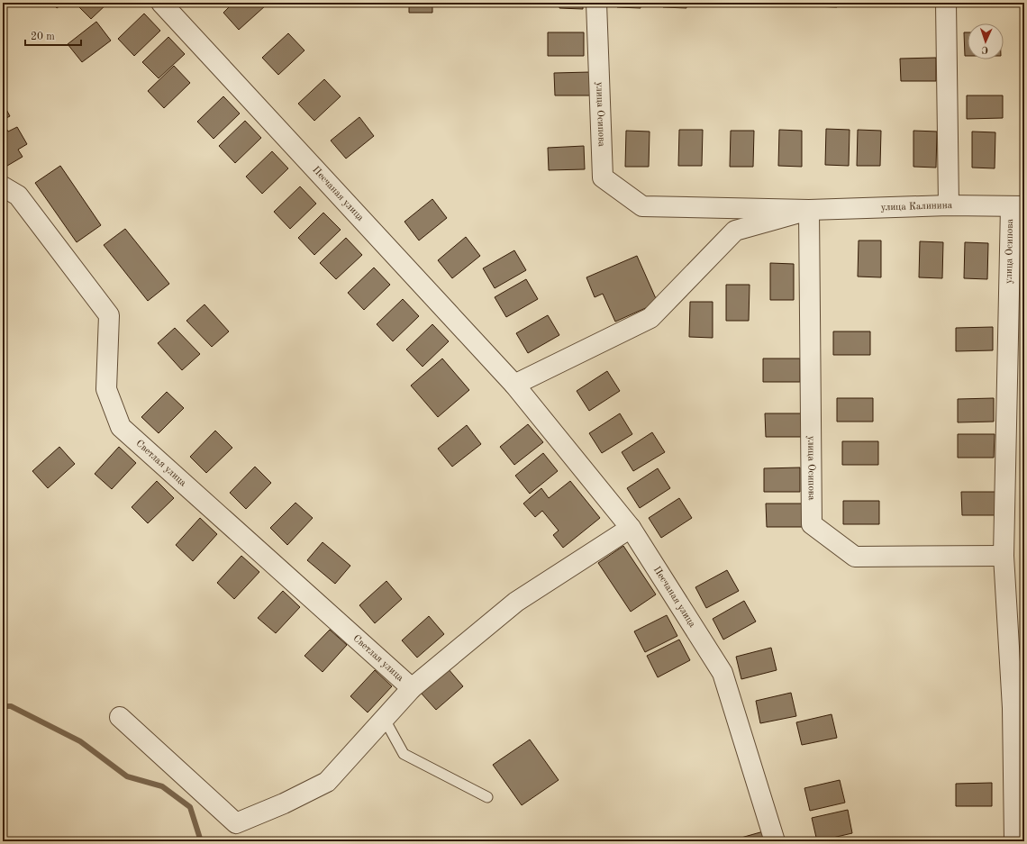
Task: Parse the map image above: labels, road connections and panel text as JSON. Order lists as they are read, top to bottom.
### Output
{
  "streets": {
    "street": [
      "улица Осипова",
      "Песчаная улица",
      "улица Калинина",
      "Светлая улица"
    ]
  },
  "crossings": [
    ["улица Осипова", "улица Калинина"],
    ["Песчаная улица", "улица Калинина"],
    ["Песчаная улица", "Светлая улица"]
  ],
  "scale_bar": "20 m",
  "north": "bottom"
}
